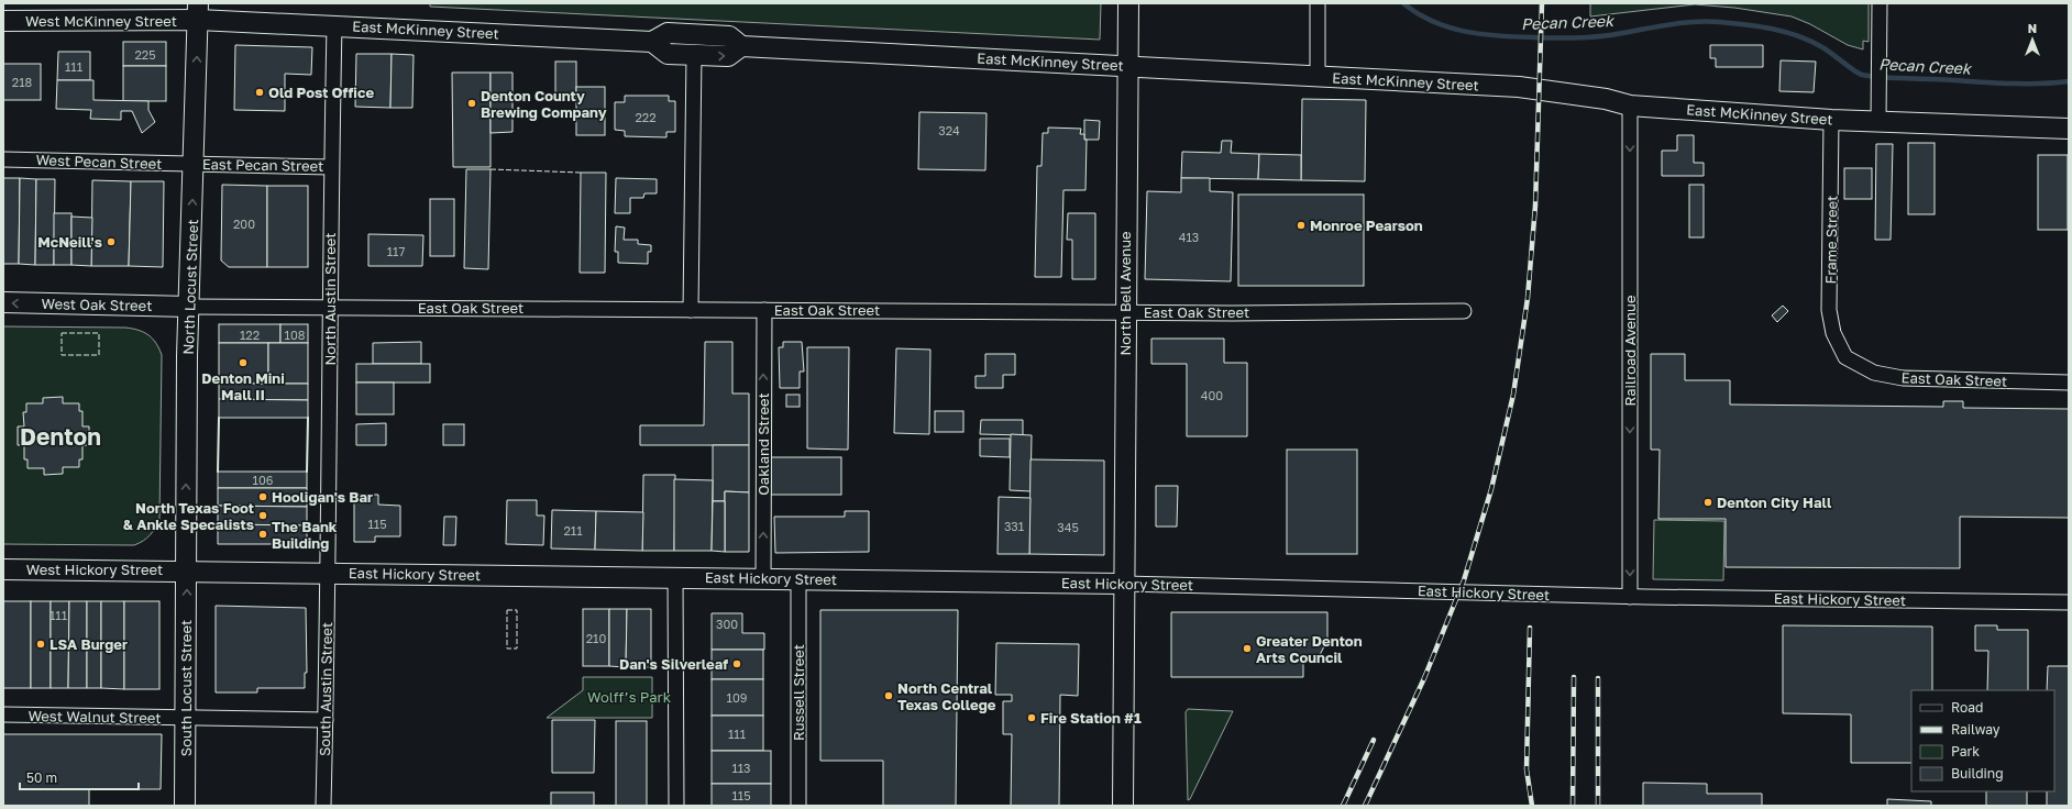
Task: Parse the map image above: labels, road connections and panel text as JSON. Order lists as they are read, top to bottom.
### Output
{
  "streets": {
    "main road": [
      "West McKinney Street",
      "East McKinney Street",
      "North Locust Street",
      "North Bell Avenue",
      "West Oak Street",
      "West Hickory Street",
      "East Hickory Street",
      "South Locust Street"
    ],
    "street": [
      "West Pecan Street",
      "East Pecan Street",
      "Frame Street",
      "North Austin Street",
      "East Oak Street",
      "Railroad Avenue",
      "Oakland Street",
      "South Austin Street",
      "Russell Street",
      "West Walnut Street"
    ]
  },
  "crossings": [
    ["West McKinney Street", "East McKinney Street"],
    ["West McKinney Street", "North Locust Street"],
    ["East McKinney Street", "Frame Street"],
    ["East McKinney Street", "North Locust Street"],
    ["East McKinney Street", "North Bell Avenue"],
    ["East McKinney Street", "North Austin Street"],
    ["East McKinney Street", "Railroad Avenue"],
    ["West Pecan Street", "East Pecan Street"],
    ["West Pecan Street", "North Locust Street"],
    ["East Pecan Street", "North Locust Street"],
    ["East Pecan Street", "North Austin Street"],
    ["Frame Street", "East Oak Street"],
    ["North Locust Street", "West Oak Street"],
    ["North Locust Street", "East Oak Street"],
    ["North Locust Street", "West Hickory Street"],
    ["North Locust Street", "East Hickory Street"],
    ["North Locust Street", "South Locust Street"],
    ["North Bell Avenue", "East Oak Street"],
    ["North Bell Avenue", "East Hickory Street"],
    ["North Austin Street", "East Oak Street"],
    ["North Austin Street", "East Hickory Street"],
    ["North Austin Street", "South Austin Street"],
    ["West Oak Street", "East Oak Street"],
    ["East Oak Street", "Oakland Street"],
    ["Railroad Avenue", "East Hickory Street"],
    ["Oakland Street", "East Hickory Street"],
    ["West Hickory Street", "East Hickory Street"],
    ["West Hickory Street", "South Locust Street"],
    ["East Hickory Street", "South Locust Street"],
    ["East Hickory Street", "South Austin Street"],
    ["East Hickory Street", "Russell Street"],
    ["South Locust Street", "West Walnut Street"],
    ["South Austin Street", "West Walnut Street"]
  ],
  "one_way": [
    "North Locust Street",
    "West Oak Street",
    "Railroad Avenue",
    "Oakland Street",
    "South Locust Street"
  ],
  "districts": ["Denton"],
  "water": ["Pecan Creek"],
  "parks": ["Wolff’s Park"],
  "places": [
    "Old Post Office",
    "Denton County Brewing Company",
    "Monroe Pearson",
    "McNeill's",
    "Denton Mini Mall II",
    "Hooligan's Bar",
    "Denton City Hall",
    "North Texas Foot & Ankle Specalists",
    "The Bank Building",
    "LSA Burger",
    "Greater Denton Arts Council",
    "Dan's Silverleaf",
    "North Central Texas College",
    "Fire Station #1"
  ],
  "house_numbers": [
    "225",
    "111",
    "218",
    "222",
    "324",
    "200",
    "413",
    "117",
    "122",
    "108",
    "400",
    "106",
    "115",
    "331",
    "345",
    "211",
    "111",
    "300",
    "210",
    "109",
    "111",
    "113",
    "115"
  ],
  "legend": [
    "Road",
    "Railway",
    "Park",
    "Building"
  ],
  "scale_bar": "50 m",
  "north": "top"
}
